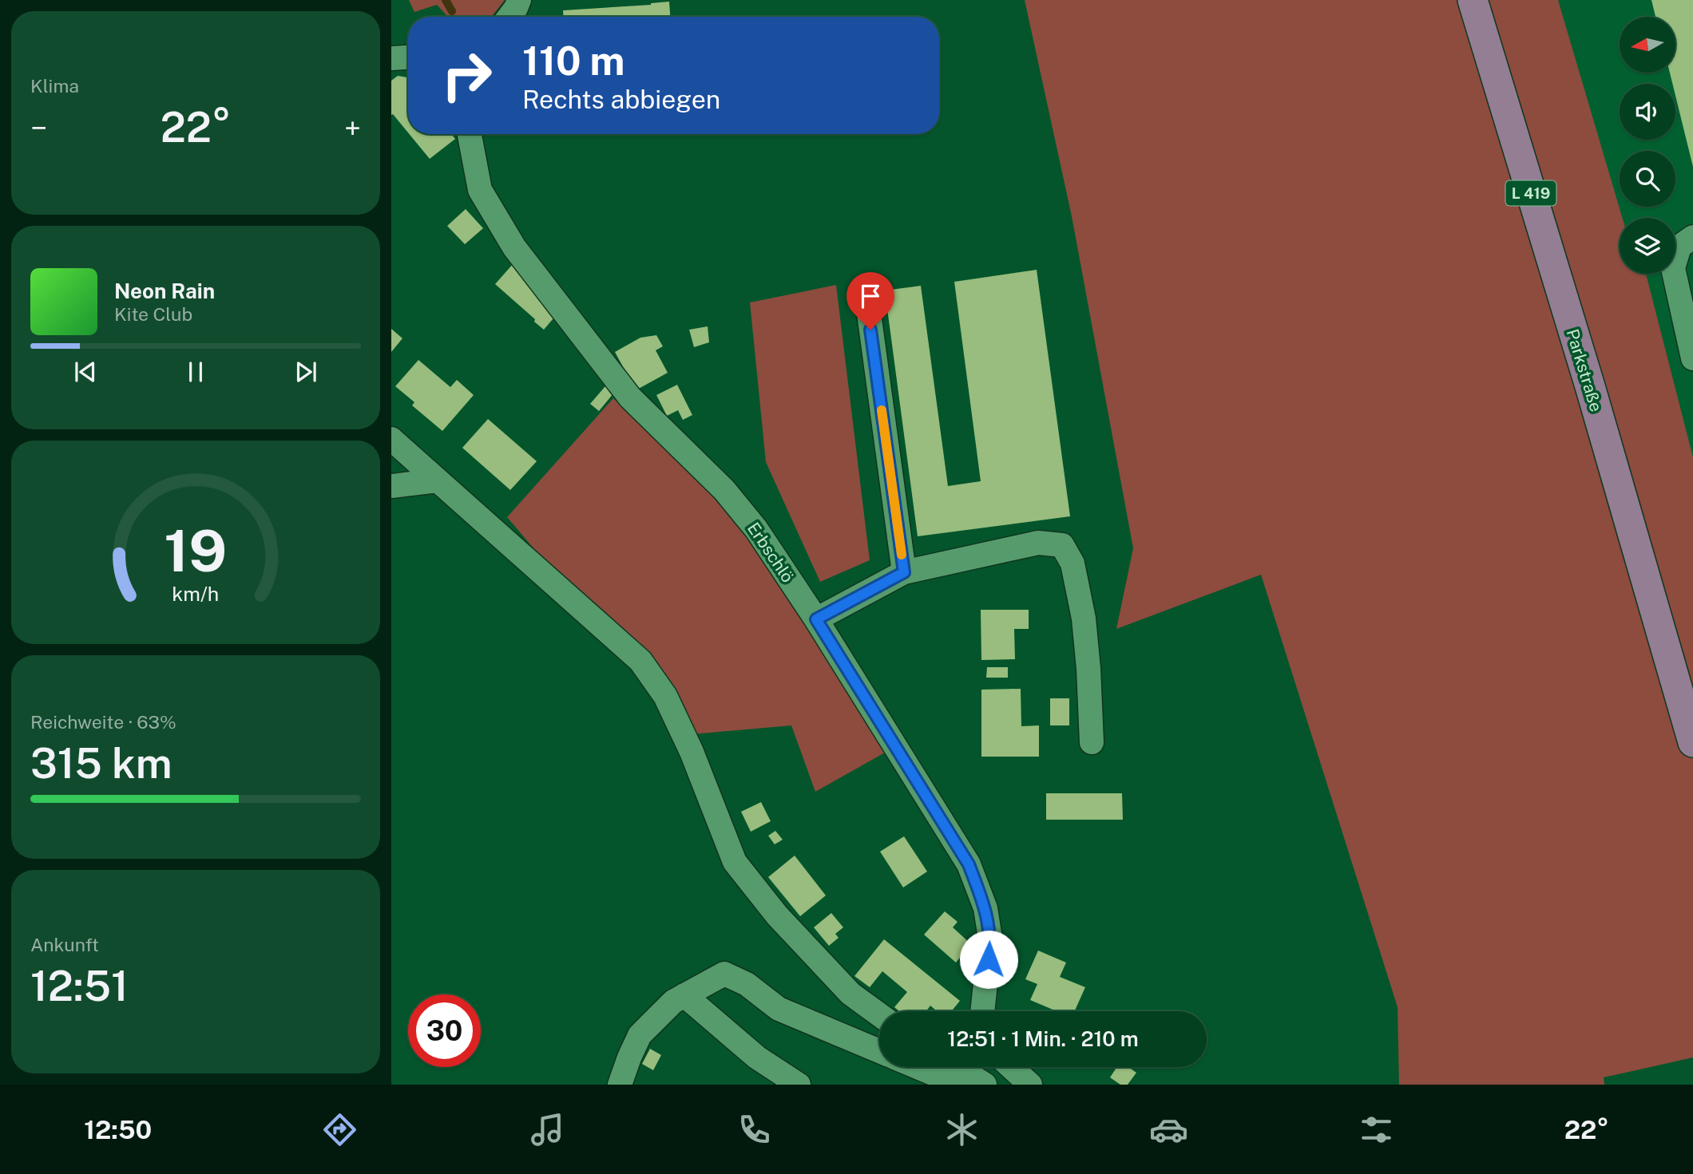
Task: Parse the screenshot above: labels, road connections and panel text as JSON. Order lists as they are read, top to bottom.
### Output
{
  "streets": {
    "main road": ["L 419", "Parkstraße"],
    "street": ["Erbschlö"]
  },
  "north": "left",
  "page": {
    "tile": [
      "Klima",
      ["Reichweite · 63%", "315 km"],
      ["Ankunft", "12:51"]
    ],
    "turn": ["110 m", "Rechts abbiegen"],
    "heat": ["−", "22°", "+"],
    "song": ["Neon Rain", "Kite Club"],
    "limit": "30",
    "trip": "12:51 · 1 Min. · 210 m",
    "tabs": ["12:50", "22°"],
    "gauge": ["19", "km/h"]
  }
}
